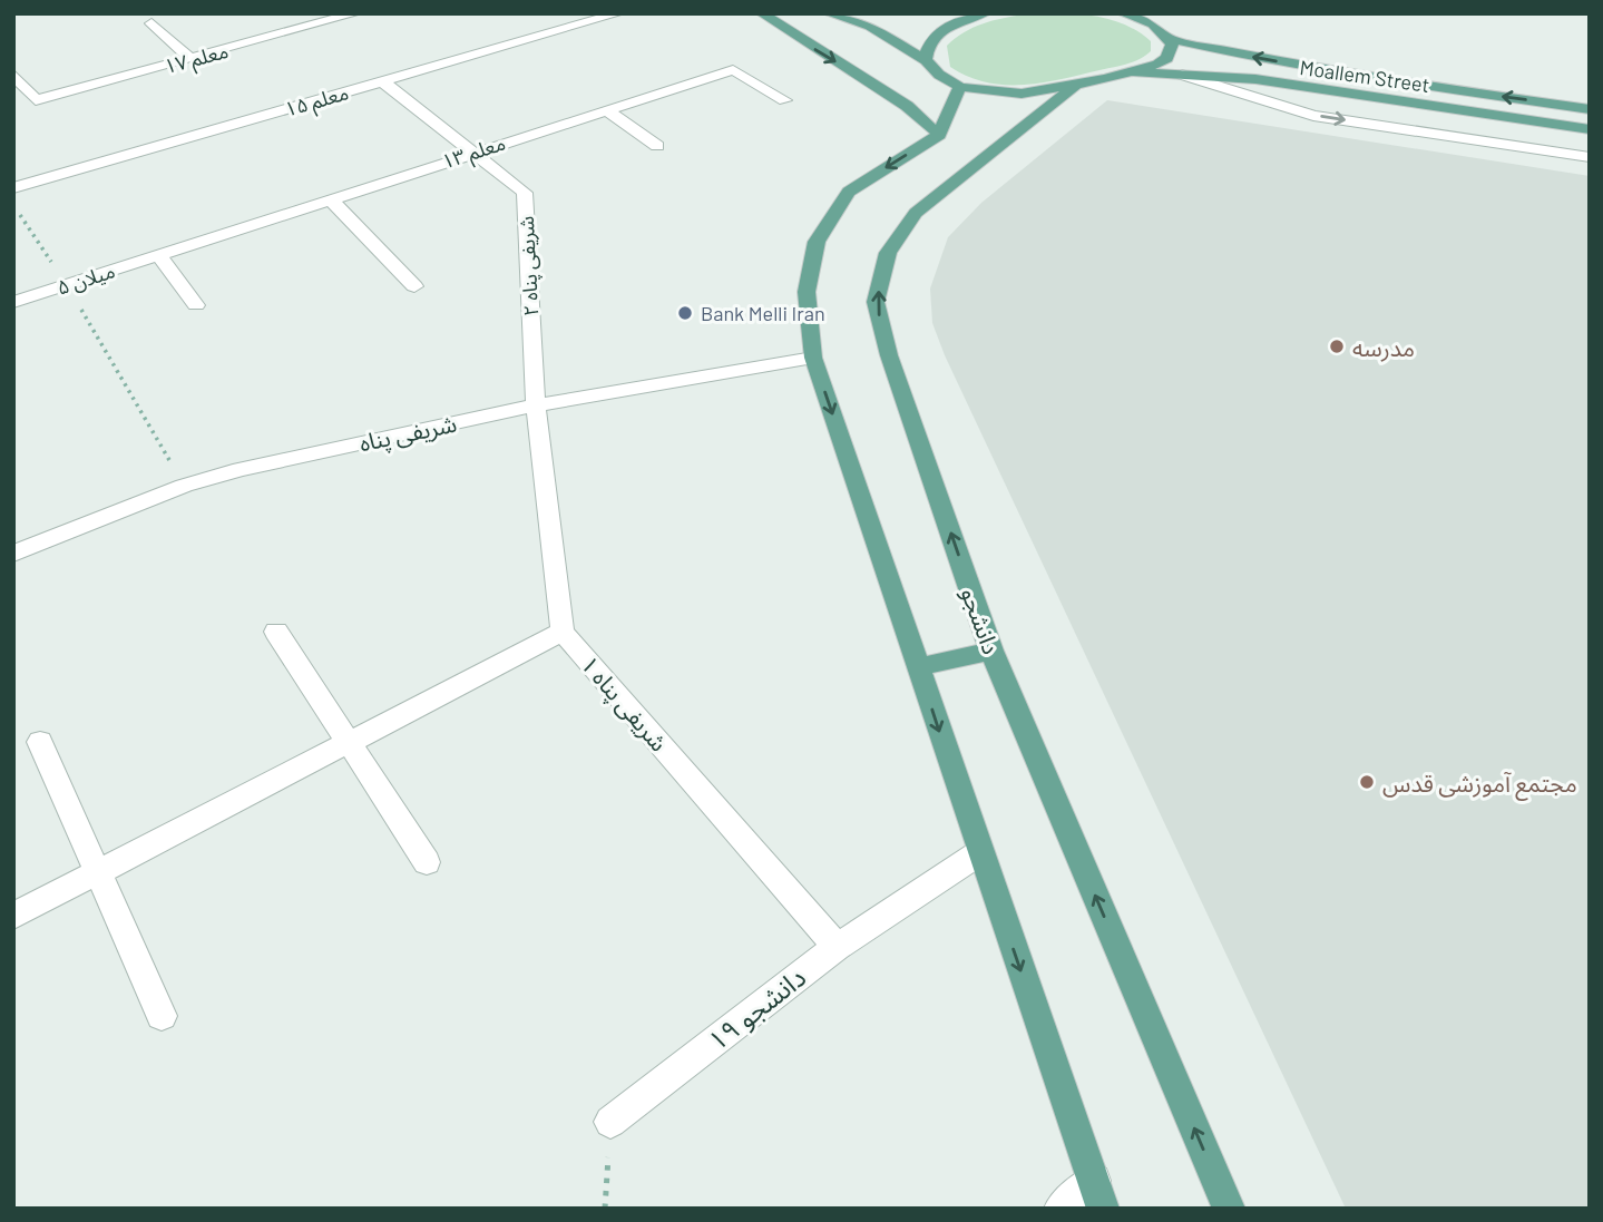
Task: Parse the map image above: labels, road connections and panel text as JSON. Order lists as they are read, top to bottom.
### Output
{
  "streets": {
    "main road": ["Moallem Street", "دانشجو"],
    "street": [
      "معلم ۱۷",
      "معلم ۱۵",
      "معلم ۱۳",
      "شریفی پناه ۲",
      "میلان ۵",
      "شریفی پناه",
      "شریفی پناه ۱",
      "دانشجو ۱۹"
    ]
  },
  "crossings": [
    ["معلم ۱۵", "شریفی پناه ۲"],
    ["معلم ۱۳", "شریفی پناه ۲"],
    ["معلم ۱۳", "میلان ۵"],
    ["شریفی پناه ۲", "شریفی پناه"],
    ["شریفی پناه ۱", "دانشجو ۱۹"]
  ],
  "places": ["Bank Melli Iran", "مدرسه", "مجتمع آموزشی قدس"]
}
